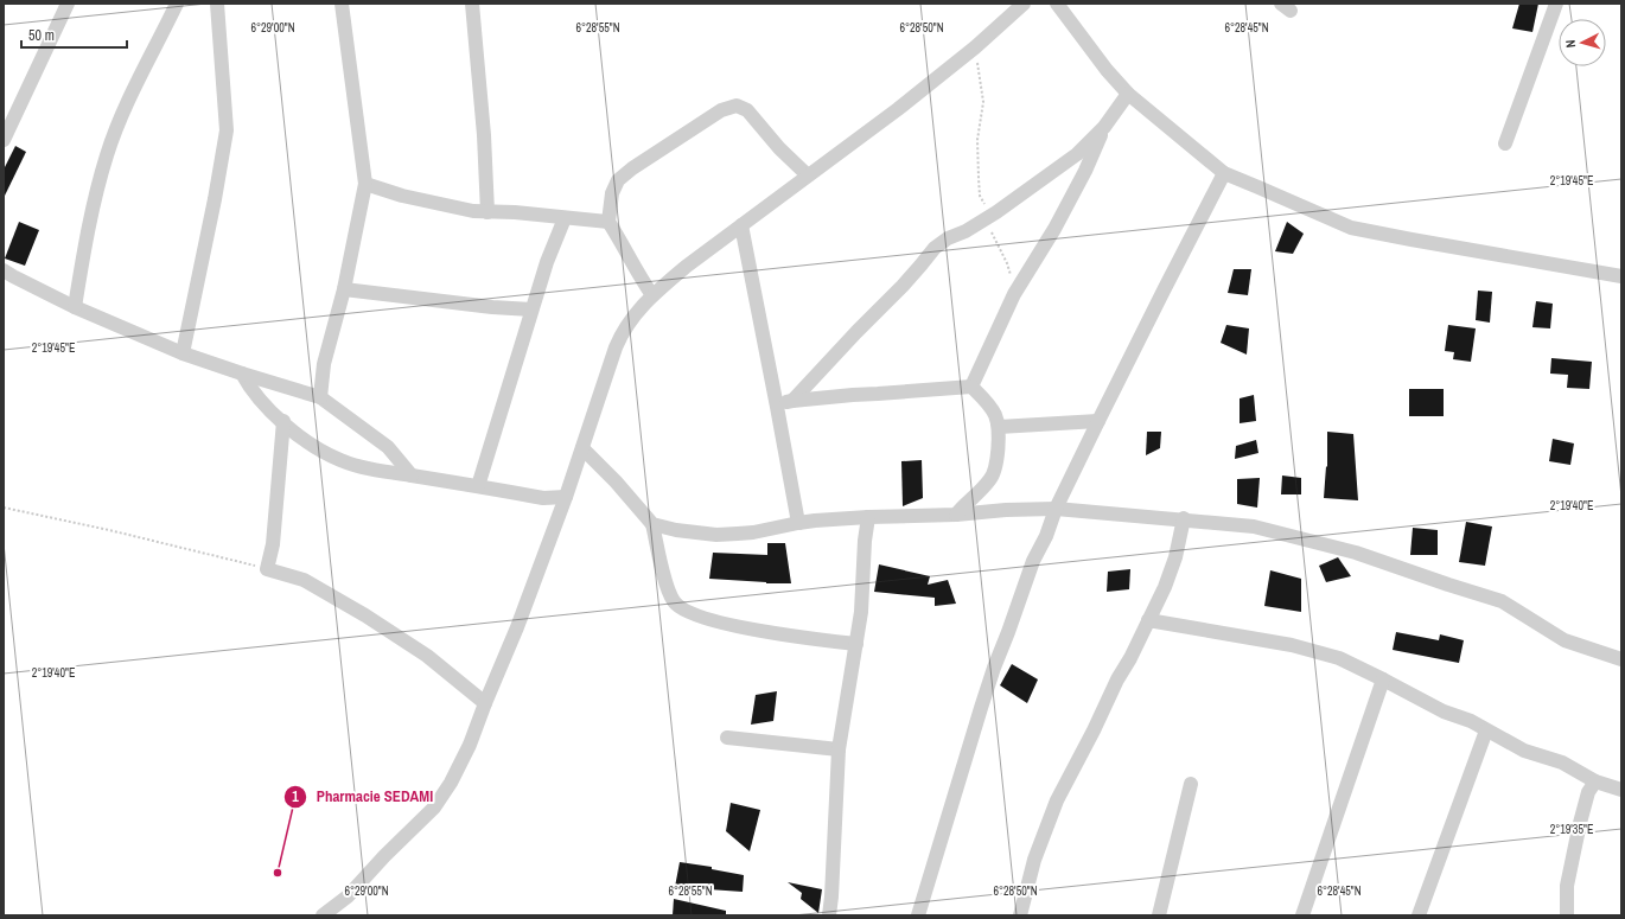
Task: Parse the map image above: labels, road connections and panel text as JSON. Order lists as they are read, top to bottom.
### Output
{
  "places": ["Pharmacie SEDAMI"],
  "scale_bar": "50 m",
  "north": "left",
  "coordinates": [
    "6°29'00\"N",
    "6°28'55\"N",
    "6°28'50\"N",
    "6°28'45\"N",
    "2°19'45\"E",
    "2°19'40\"E",
    "2°19'35\"E"
  ]
}
